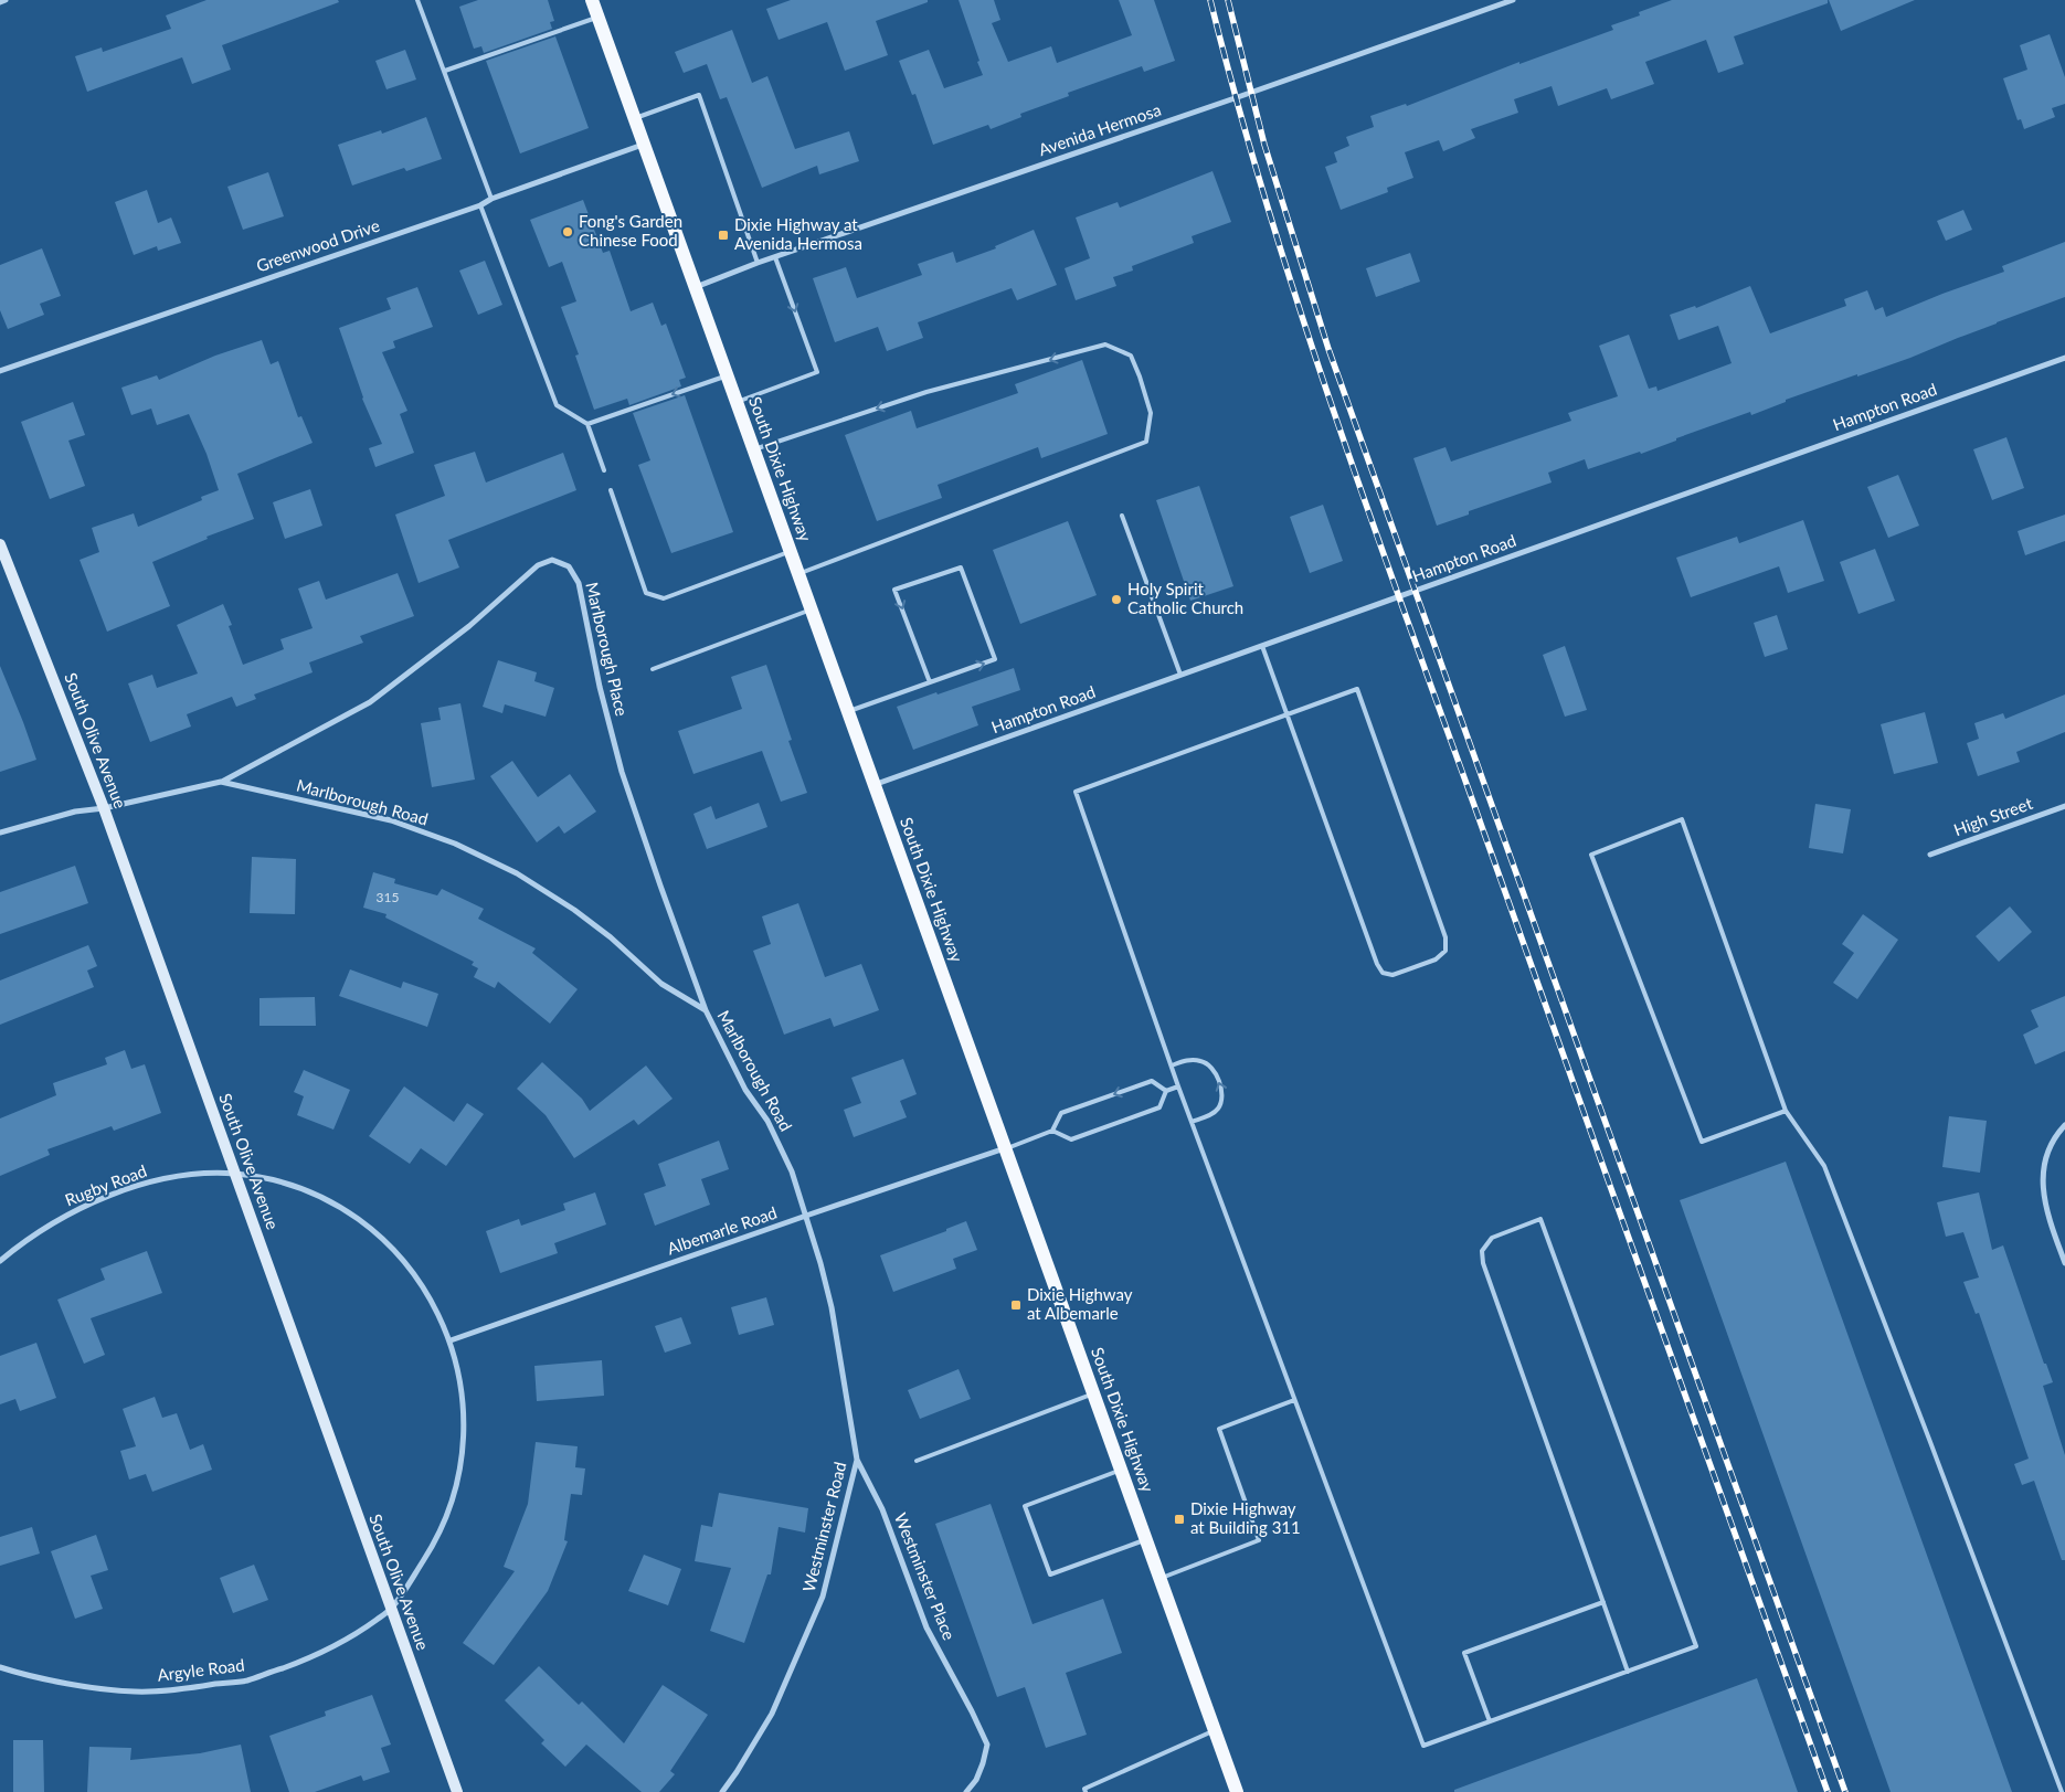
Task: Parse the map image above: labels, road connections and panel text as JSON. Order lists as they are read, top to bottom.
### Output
{
  "streets": {
    "main road": ["South Dixie Highway"],
    "street": [
      "Avenida Hermosa",
      "Greenwood Drive",
      "Hampton Road",
      "Marlborough Place",
      "South Olive Avenue",
      "Marlborough Road",
      "High Street",
      "Rugby Road",
      "Albemarle Road",
      "Westminster Road",
      "Westminster Place",
      "Argyle Road"
    ]
  },
  "crossings": [
    ["Avenida Hermosa", "South Dixie Highway"],
    ["Greenwood Drive", "South Dixie Highway"],
    ["Hampton Road", "South Dixie Highway"],
    ["South Dixie Highway", "Albemarle Road"],
    ["Marlborough Place", "Marlborough Road"],
    ["South Olive Avenue", "Marlborough Road"],
    ["South Olive Avenue", "Rugby Road"],
    ["South Olive Avenue", "Argyle Road"],
    ["Marlborough Road", "Albemarle Road"],
    ["Marlborough Road", "Westminster Road"],
    ["Rugby Road", "Albemarle Road"],
    ["Rugby Road", "Argyle Road"],
    ["Albemarle Road", "Westminster Road"],
    ["Albemarle Road", "Argyle Road"],
    ["Westminster Road", "Westminster Place"]
  ],
  "places": {
    "other": ["Fong's Garden Chinese Food", "Holy Spirit Catholic Church"],
    "transit": ["Dixie Highway at Avenida Hermosa", "Dixie Highway at Albemarle", "Dixie Highway at Building 311"]
  },
  "house_numbers": ["315"]
}
